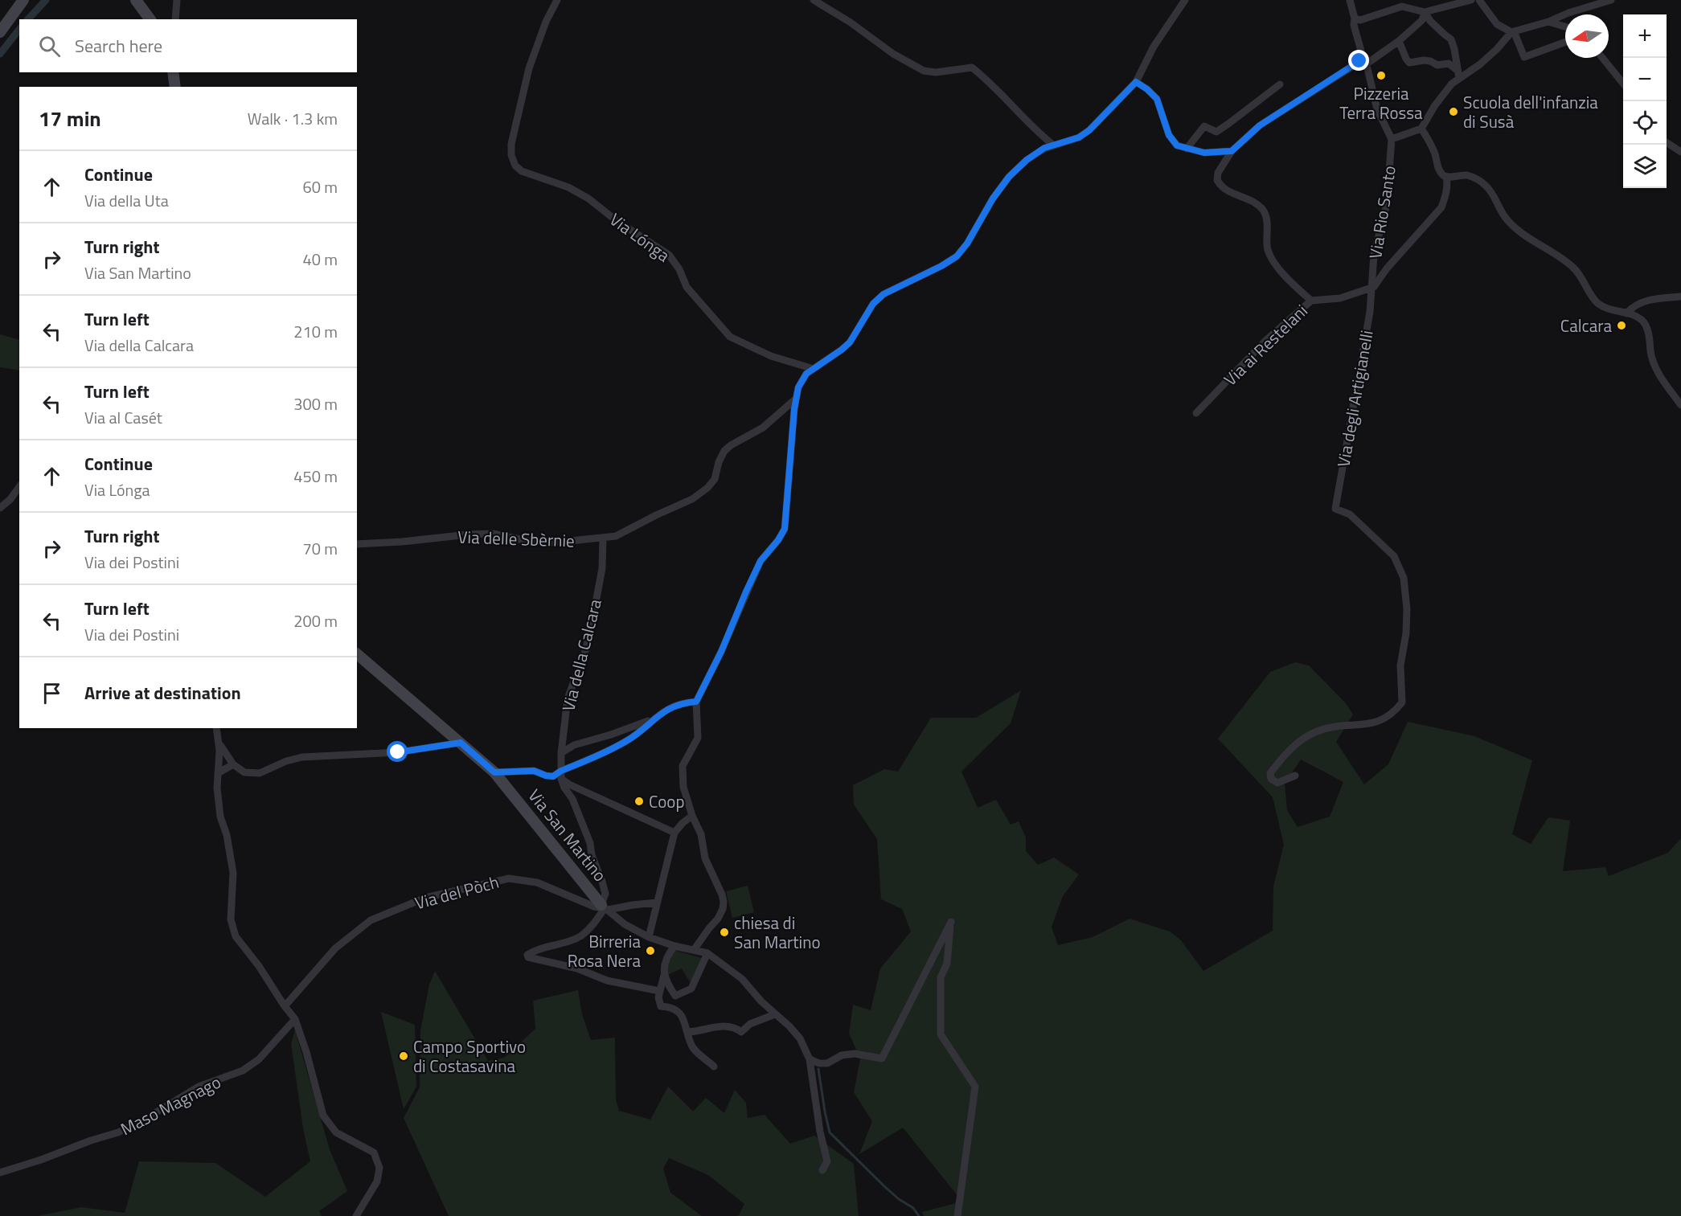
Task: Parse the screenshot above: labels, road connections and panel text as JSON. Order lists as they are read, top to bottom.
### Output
{
  "streets": {
    "street": [
      "Via Rio Santo",
      "Via Lónga",
      "Via ai Restelani",
      "Via degli Artigianelli",
      "Via delle Sbèrnie",
      "Via della Calcara",
      "Via San Martino",
      "Via del Pòch",
      "Maso Magnago"
    ]
  },
  "crossings": [
    ["Via Rio Santo", "Via ai Restelani"],
    ["Via Rio Santo", "Via degli Artigianelli"],
    ["Via ai Restelani", "Via degli Artigianelli"],
    ["Via delle Sbèrnie", "Via della Calcara"],
    ["Via della Calcara", "Via San Martino"],
    ["Via della Calcara", "Via del Pòch"],
    ["Via San Martino", "Via del Pòch"]
  ],
  "places": [
    "Pizzeria Terra Rossa",
    "Scuola dell'infanzia di Susà",
    "Calcara",
    "Coop",
    "chiesa di San Martino",
    "Birreria Rosa Nera",
    "Campo Sportivo di Costasavina"
  ],
  "north": "left",
  "page": {
    "map_buttons": ["+", "−"],
    "search": "Search here",
    "heading": ["17 min", "Walk · 1.3 km"],
    "list": [
      ["Continue", "Via della Uta", "60 m"],
      ["Turn right", "Via San Martino", "40 m"],
      ["Turn left", "Via della Calcara", "210 m"],
      ["Turn left", "Via al Casét", "300 m"],
      ["Continue", "Via Lónga", "450 m"],
      ["Turn right", "Via dei Postini", "70 m"],
      ["Turn left", "Via dei Postini", "200 m"],
      "Arrive at destination"
    ]
  }
}
